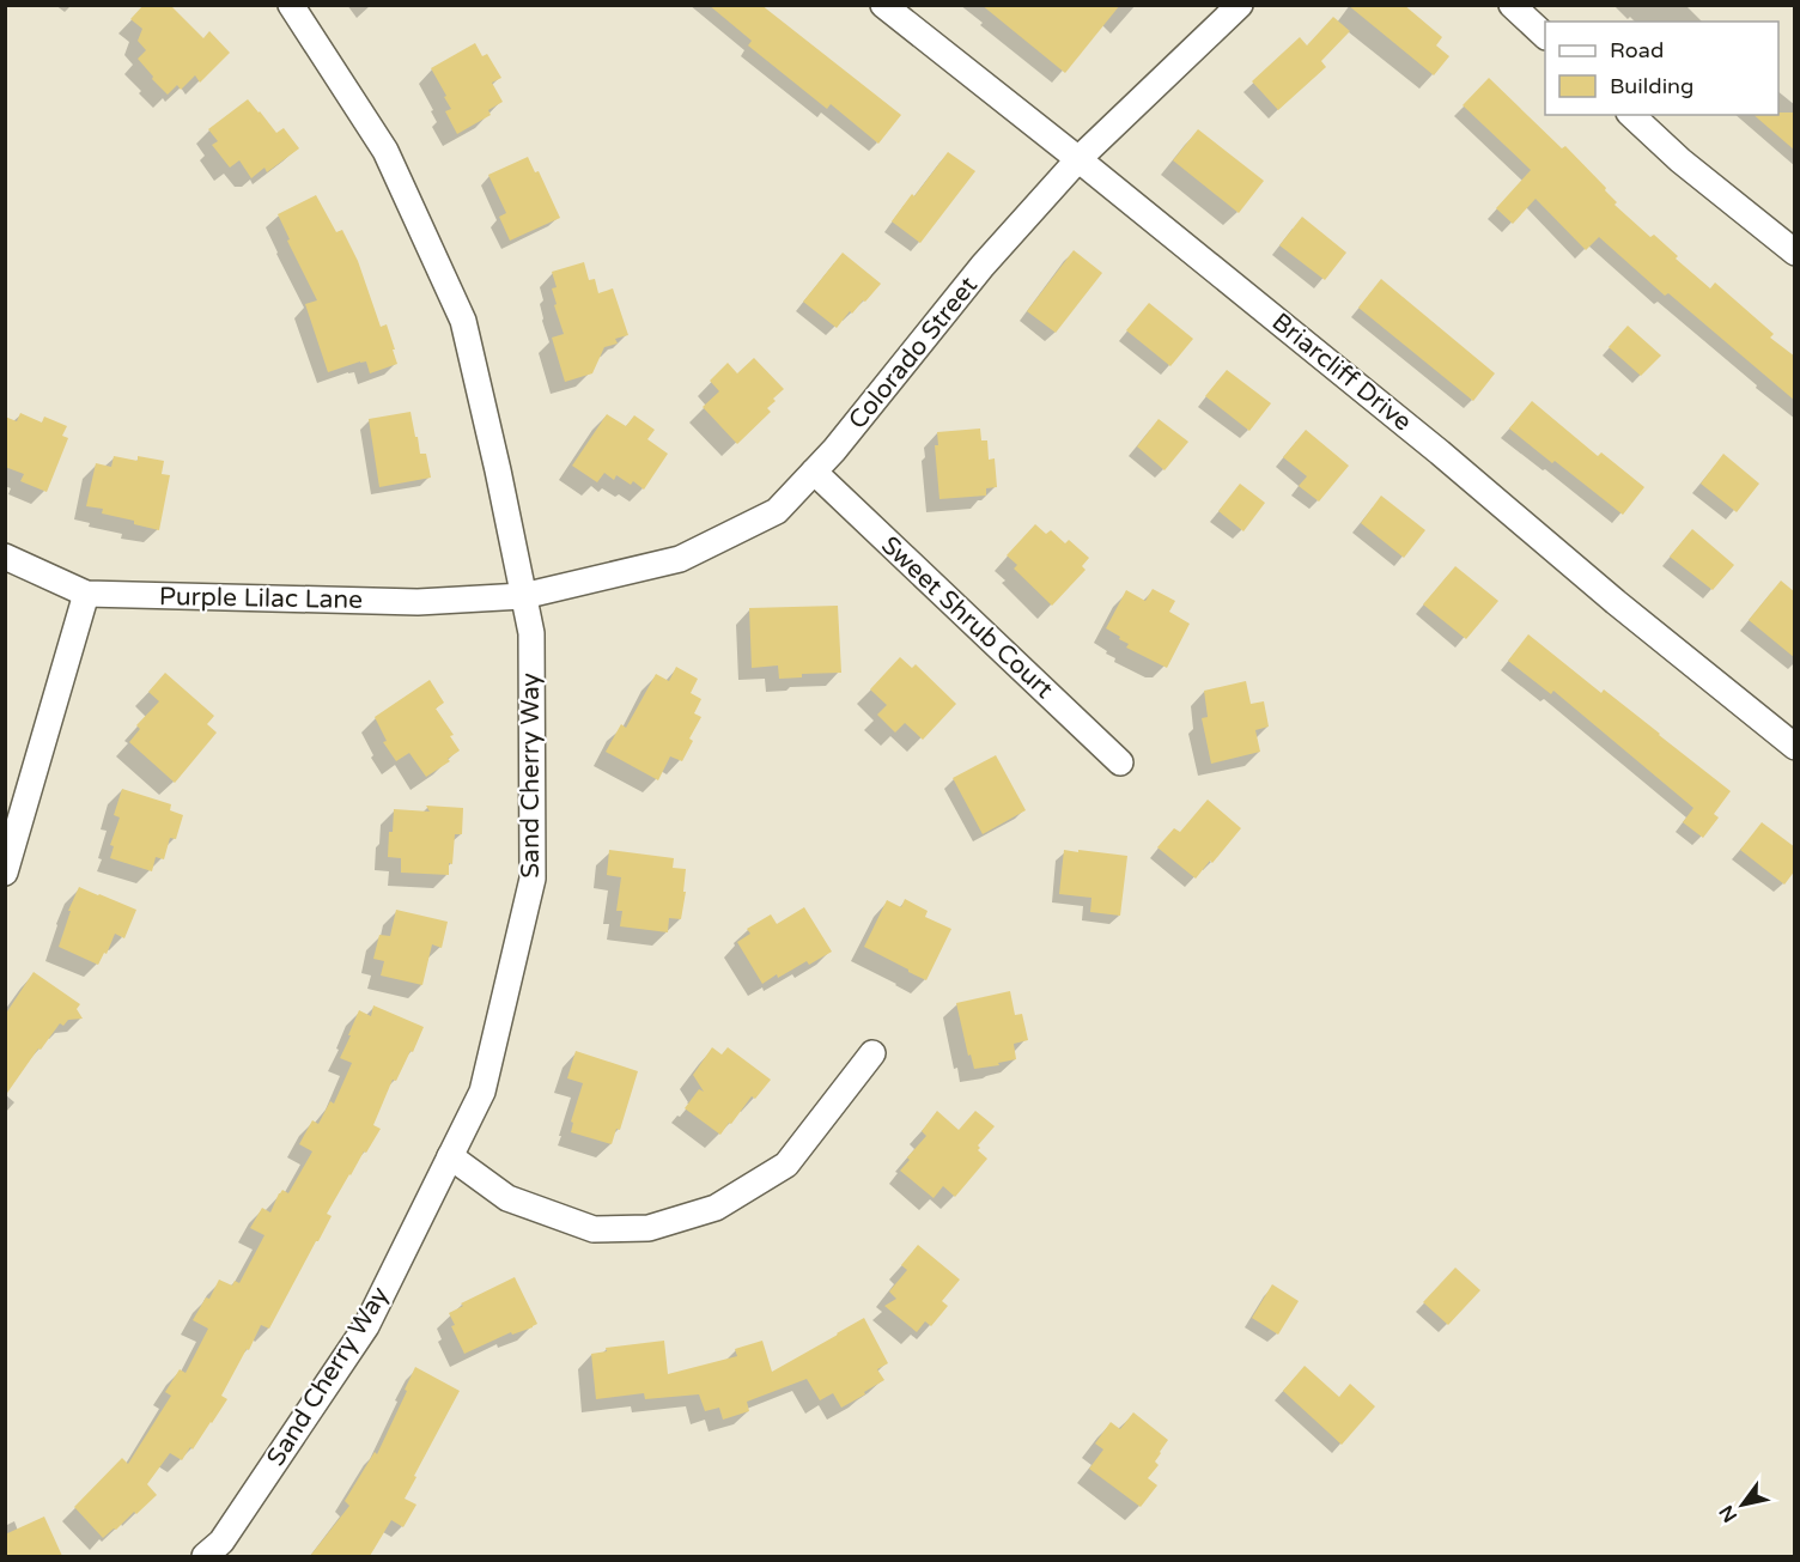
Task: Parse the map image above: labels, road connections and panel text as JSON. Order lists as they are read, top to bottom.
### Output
{
  "streets": {
    "street": [
      "Colorado Street",
      "Briarcliff Drive",
      "Purple Lilac Lane",
      "Sweet Shrub Court",
      "Sand Cherry Way"
    ]
  },
  "crossings": [
    ["Colorado Street", "Briarcliff Drive"],
    ["Colorado Street", "Purple Lilac Lane"],
    ["Colorado Street", "Sweet Shrub Court"],
    ["Colorado Street", "Sand Cherry Way"],
    ["Purple Lilac Lane", "Sand Cherry Way"]
  ],
  "legend": ["Road", "Building"],
  "north": "bottom left"
}
